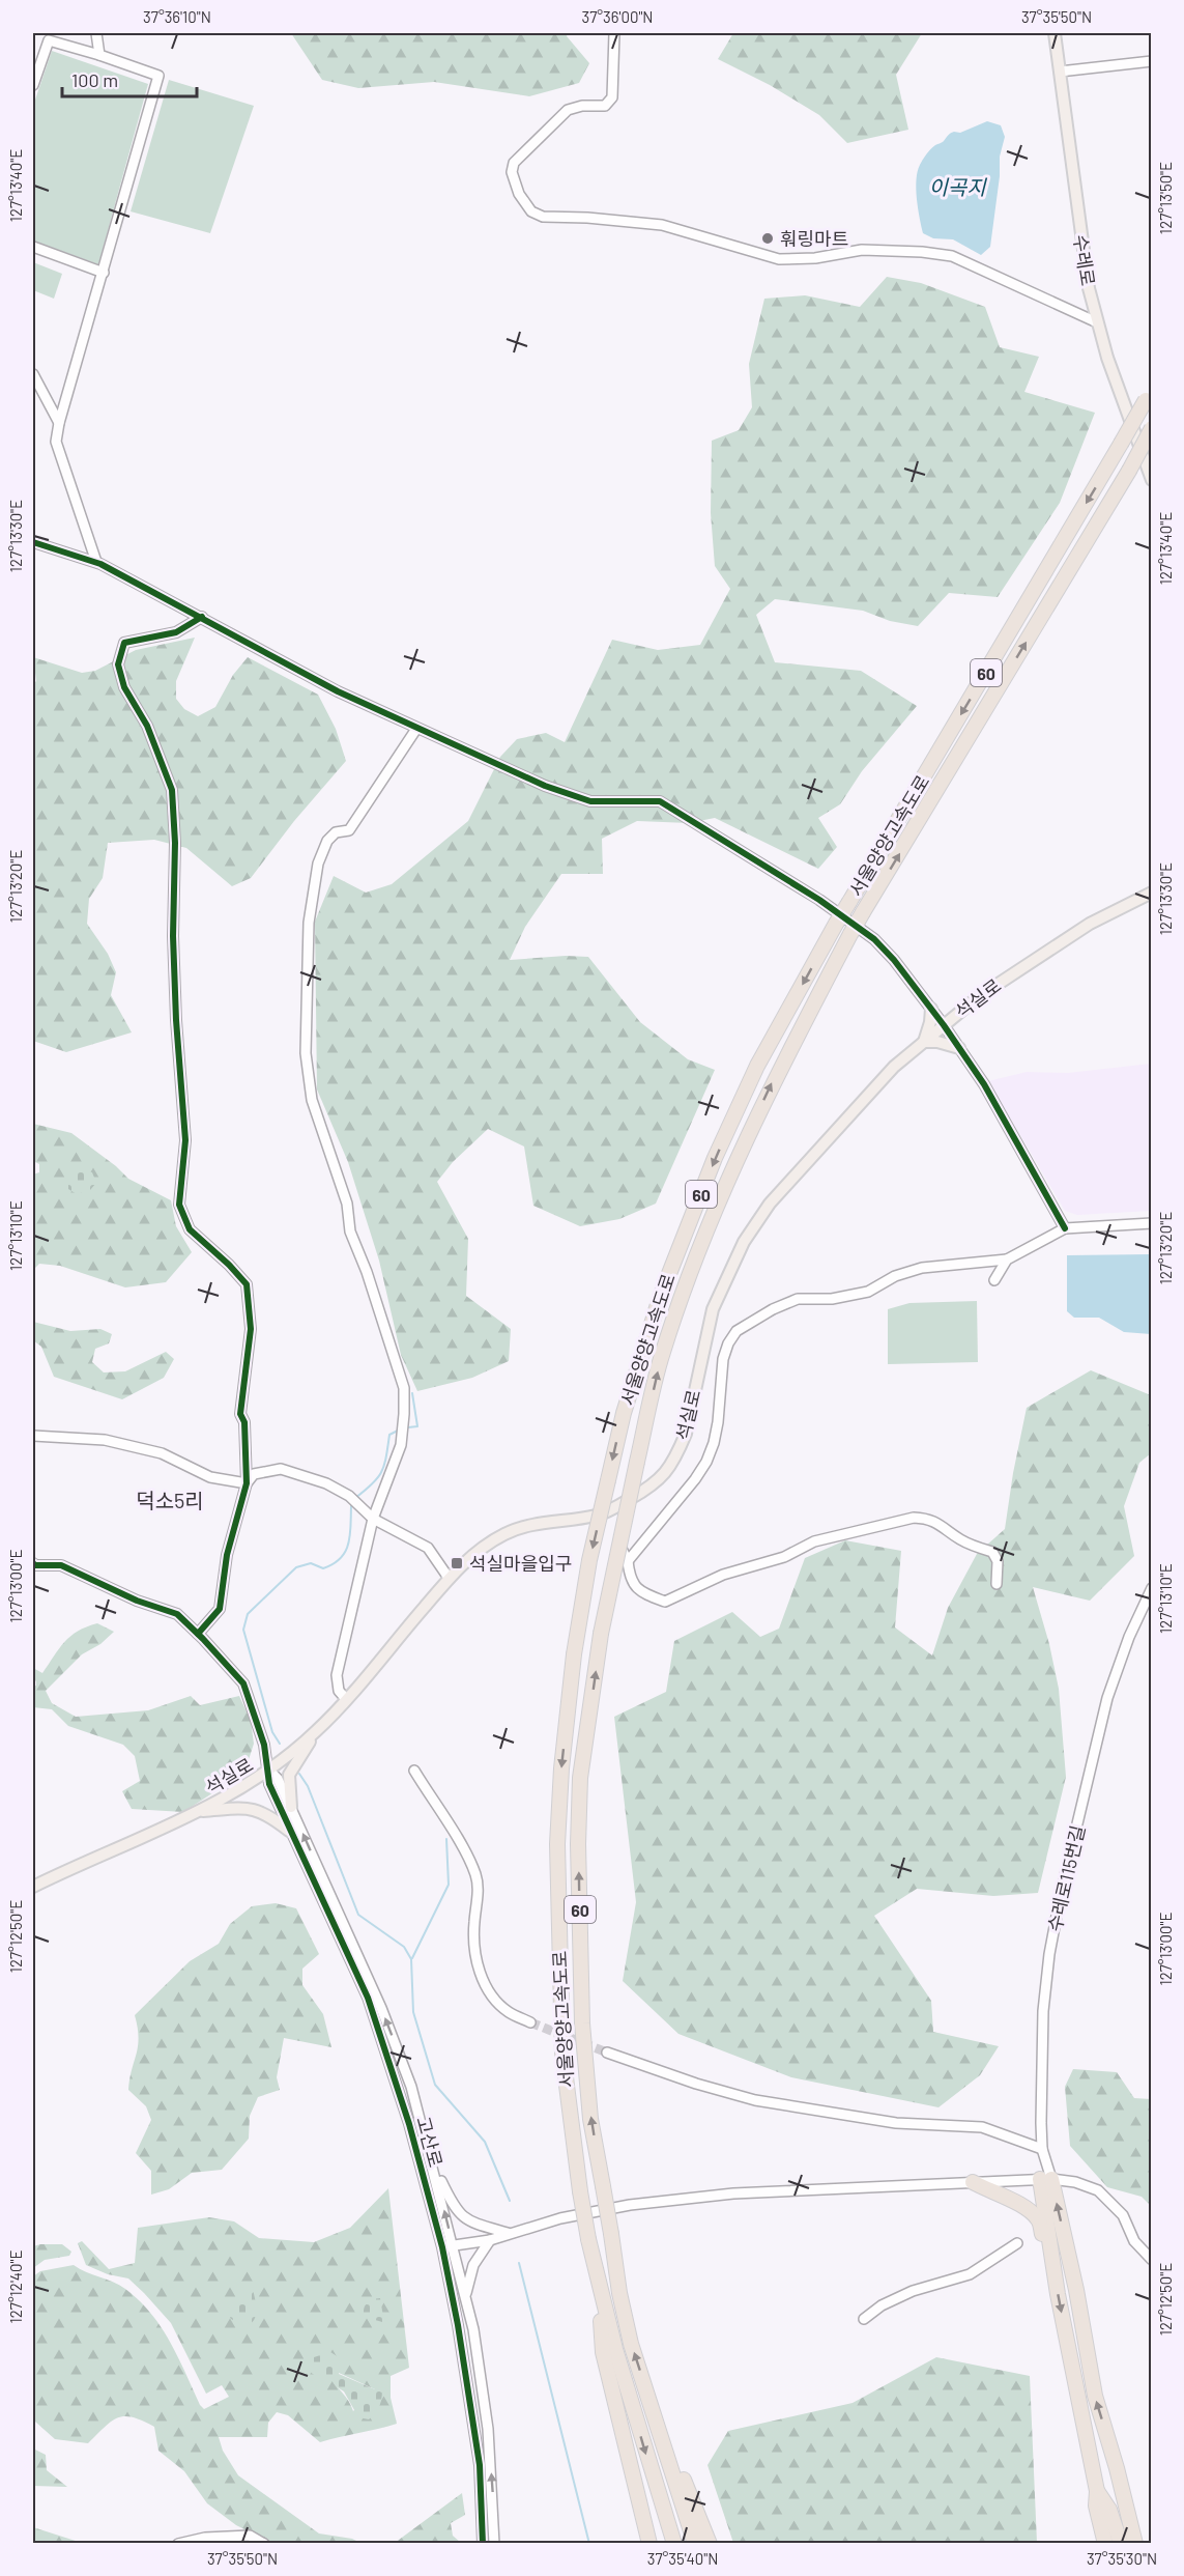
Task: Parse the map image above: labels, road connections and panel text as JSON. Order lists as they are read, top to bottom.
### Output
{
  "streets": {
    "highway": ["60", "서울양양고속도로"],
    "main road": ["수레로", "석실로"],
    "street": ["수레로115번길", "고산로"]
  },
  "crossings": [
    ["석실로", "고산로"]
  ],
  "districts": ["덕소5리"],
  "water": ["이곡지"],
  "places": {
    "other": ["훠링마트"],
    "transit": ["석실마을입구"]
  },
  "scale_bar": "100 m",
  "coordinates": [
    "37°36'10\"N",
    "37°36'00\"N",
    "37°35'50\"N",
    "127°13'40\"E",
    "127°13'50\"E",
    "127°13'30\"E",
    "127°13'20\"E",
    "127°13'10\"E",
    "127°13'00\"E",
    "127°12'50\"E",
    "127°12'40\"E",
    "37°35'40\"N",
    "37°35'30\"N"
  ]
}
